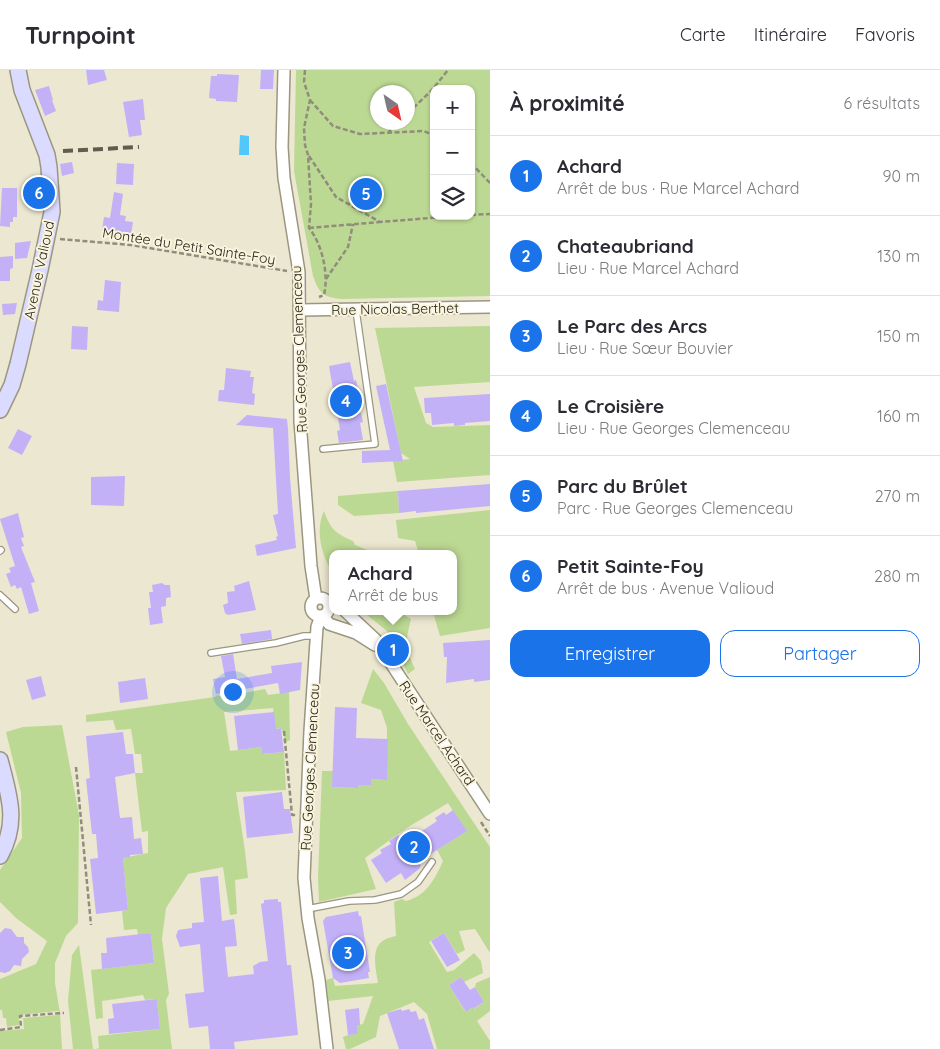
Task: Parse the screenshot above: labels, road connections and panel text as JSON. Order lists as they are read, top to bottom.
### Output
{
  "streets": {
    "main road": ["Avenue Valioud"],
    "street": ["Rue Nicolas Berthet", "Rue Georges Clemenceau", "Rue Marcel Achard"],
    "path": ["Montée du Petit Sainte-Foy"]
  },
  "crossings": [
    ["Rue Nicolas Berthet", "Rue Georges Clemenceau"],
    ["Rue Georges Clemenceau", "Rue Marcel Achard"]
  ],
  "north": "bottom right",
  "page": {
    "header": "Turnpoint",
    "nav": ["Carte", "Itinéraire", "Favoris"],
    "heading": ["À proximité", "6 résultats"],
    "map_buttons": ["+", "−"],
    "list": [
      {
        "mark": "1",
        "name": "Achard",
        "note": "Arrêt de bus · Rue Marcel Achard",
        "value": "90 m"
      },
      {
        "mark": "2",
        "name": "Chateaubriand",
        "note": "Lieu · Rue Marcel Achard",
        "value": "130 m"
      },
      {
        "mark": "3",
        "name": "Le Parc des Arcs",
        "note": "Lieu · Rue Sœur Bouvier",
        "value": "150 m"
      },
      {
        "mark": "4",
        "name": "Le Croisière",
        "note": "Lieu · Rue Georges Clemenceau",
        "value": "160 m"
      },
      {
        "mark": "5",
        "name": "Parc du Brûlet",
        "note": "Parc · Rue Georges Clemenceau",
        "value": "270 m"
      },
      {
        "mark": "6",
        "name": "Petit Sainte-Foy",
        "note": "Arrêt de bus · Avenue Valioud",
        "value": "280 m"
      }
    ],
    "pins": [
      "6",
      "5",
      "4",
      "1",
      "2",
      "3"
    ],
    "popup": ["Achard", "Arrêt de bus"],
    "buttons": ["Enregistrer", "Partager"]
  }
}
